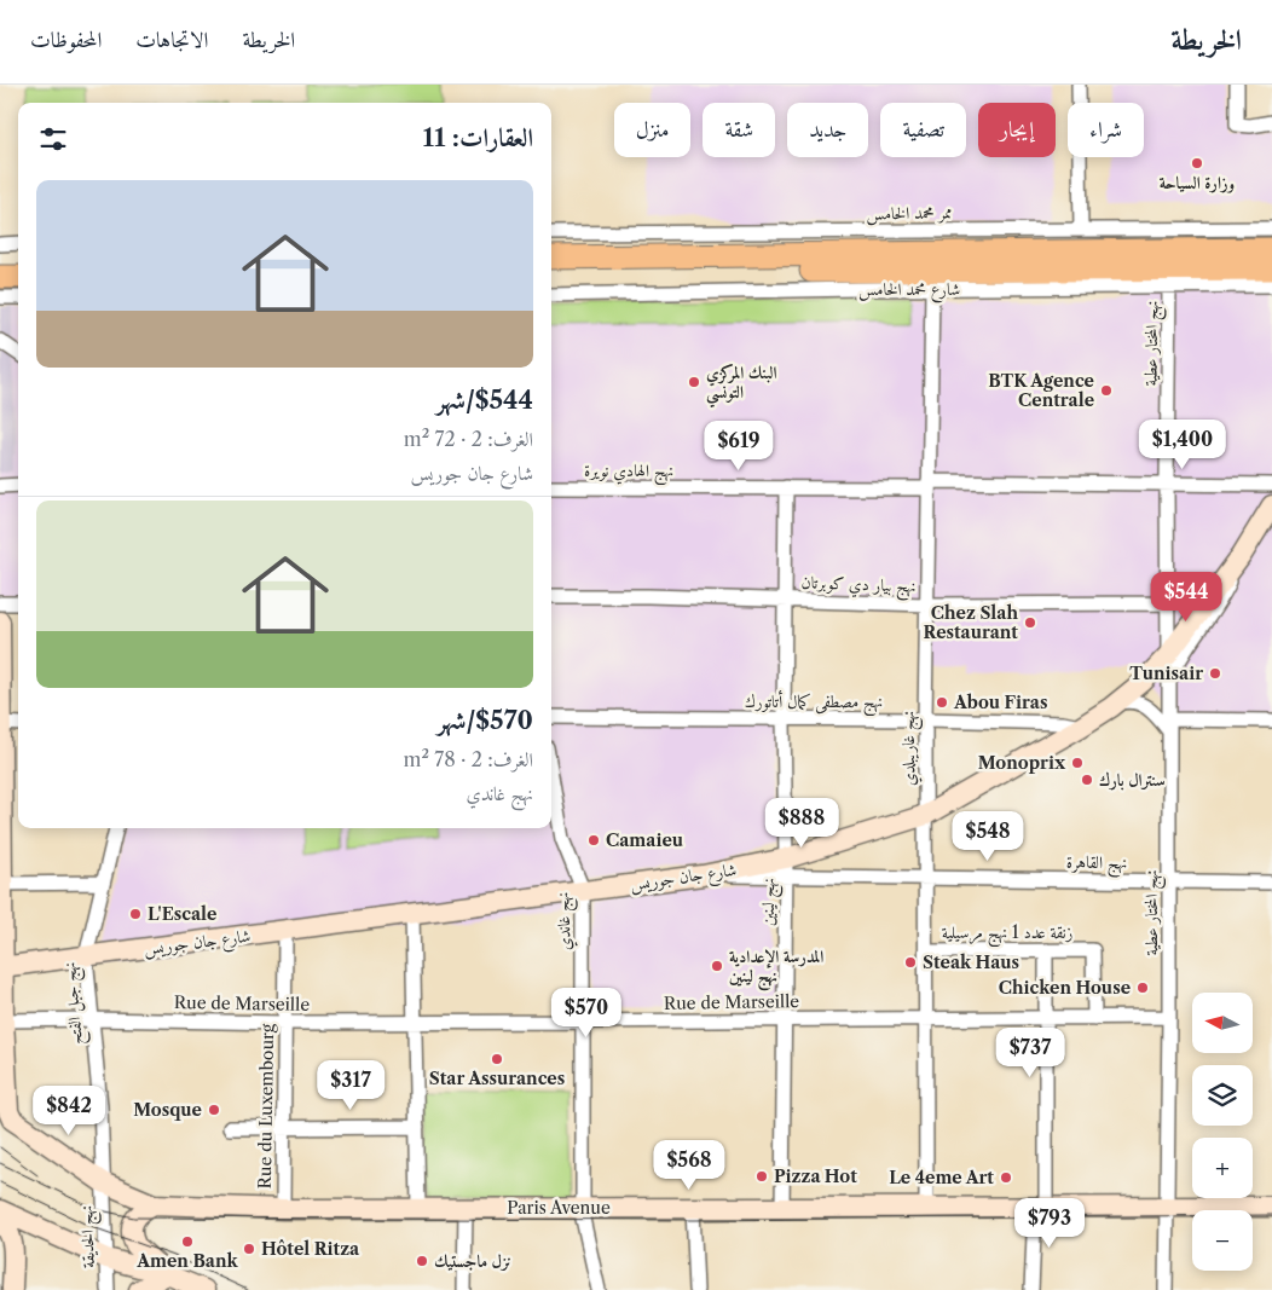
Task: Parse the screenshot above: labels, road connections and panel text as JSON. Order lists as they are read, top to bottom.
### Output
{
  "streets": {
    "main road": ["شارع محمد الخامس", "شارع جان جوريس", "Paris Avenue"],
    "street": [
      "ممر محمد الخامس",
      "نهج المختار عطية",
      "نهج الهادي نويرة",
      "نهج بيار دي كوبرتان",
      "نهج مصطفى كمال أتاتورك",
      "نهج غاريبلدي",
      "نهج القاهرة",
      "نهج لينين",
      "نهج غاندي",
      "زنقة عدد 1 نهج مرسيلية",
      "Rue de Marseille",
      "نهج جبل الفتح",
      "Rue du Luxembourg",
      "نهج الحديقة"
    ]
  },
  "crossings": [
    ["شارع محمد الخامس", "نهج المختار عطية"],
    ["شارع محمد الخامس", "نهج غاريبلدي"],
    ["نهج المختار عطية", "نهج الهادي نويرة"],
    ["نهج المختار عطية", "نهج بيار دي كوبرتان"],
    ["نهج المختار عطية", "نهج القاهرة"],
    ["نهج المختار عطية", "شارع جان جوريس"],
    ["نهج المختار عطية", "Rue de Marseille"],
    ["نهج المختار عطية", "Paris Avenue"],
    ["نهج الهادي نويرة", "نهج غاريبلدي"],
    ["نهج الهادي نويرة", "نهج لينين"],
    ["نهج بيار دي كوبرتان", "نهج غاريبلدي"],
    ["نهج بيار دي كوبرتان", "نهج لينين"],
    ["نهج مصطفى كمال أتاتورك", "نهج غاريبلدي"],
    ["نهج مصطفى كمال أتاتورك", "شارع جان جوريس"],
    ["نهج مصطفى كمال أتاتورك", "نهج لينين"],
    ["نهج غاريبلدي", "نهج القاهرة"],
    ["نهج غاريبلدي", "شارع جان جوريس"],
    ["نهج غاريبلدي", "زنقة عدد 1 نهج مرسيلية"],
    ["نهج غاريبلدي", "Rue de Marseille"],
    ["نهج غاريبلدي", "Paris Avenue"],
    ["نهج القاهرة", "شارع جان جوريس"],
    ["نهج القاهرة", "نهج لينين"],
    ["شارع جان جوريس", "نهج لينين"],
    ["شارع جان جوريس", "نهج غاندي"],
    ["شارع جان جوريس", "نهج جبل الفتح"],
    ["شارع جان جوريس", "Rue du Luxembourg"],
    ["نهج لينين", "Rue de Marseille"],
    ["نهج لينين", "Paris Avenue"],
    ["نهج غاندي", "Rue de Marseille"],
    ["نهج غاندي", "Paris Avenue"],
    ["زنقة عدد 1 نهج مرسيلية", "Rue de Marseille"],
    ["Rue de Marseille", "نهج جبل الفتح"],
    ["Rue de Marseille", "Rue du Luxembourg"],
    ["Rue de Marseille", "Paris Avenue"],
    ["نهج جبل الفتح", "Paris Avenue"],
    ["نهج جبل الفتح", "نهج الحديقة"],
    ["Rue du Luxembourg", "Paris Avenue"],
    ["Paris Avenue", "نهج الحديقة"]
  ],
  "places": [
    "وزارة السياحة",
    "البنك المركزي التونسي",
    "BTK Agence Centrale",
    "Chez Slah Restaurant",
    "Tunisair",
    "Abou Firas",
    "Monoprix",
    "سنترال بارك",
    "Camaieu",
    "L'Escale",
    "Steak Haus",
    "المدرسة الإعدادية نهج لينين",
    "Chicken House",
    "Star Assurances",
    "Mosque",
    "Pizza Hot",
    "Le 4eme Art",
    "Amen Bank",
    "Hôtel Ritza",
    "نزل ماجستيك"
  ],
  "north": "left",
  "page": {
    "header": "الخريطة",
    "nav": ["الخريطة", "الاتجاهات", "المحفوظات"],
    "chip": [
      "شراء",
      "إيجار",
      "تصفية",
      "جديد",
      "شقة",
      "منزل"
    ],
    "heading": "العقارات: 11",
    "list": [
      {
        "name": "$544/شهر",
        "note": "الغرف: 2 · 72 m² · شارع جان جوريس"
      },
      {
        "name": "$570/شهر",
        "note": "الغرف: 2 · 78 m² · نهج غاندي"
      }
    ],
    "price": [
      "$1,400",
      "$619",
      "$544",
      "$888",
      "$548",
      "$570",
      "$737",
      "$317",
      "$842",
      "$568",
      "$793"
    ],
    "map_buttons": ["+", "−"]
  }
}
